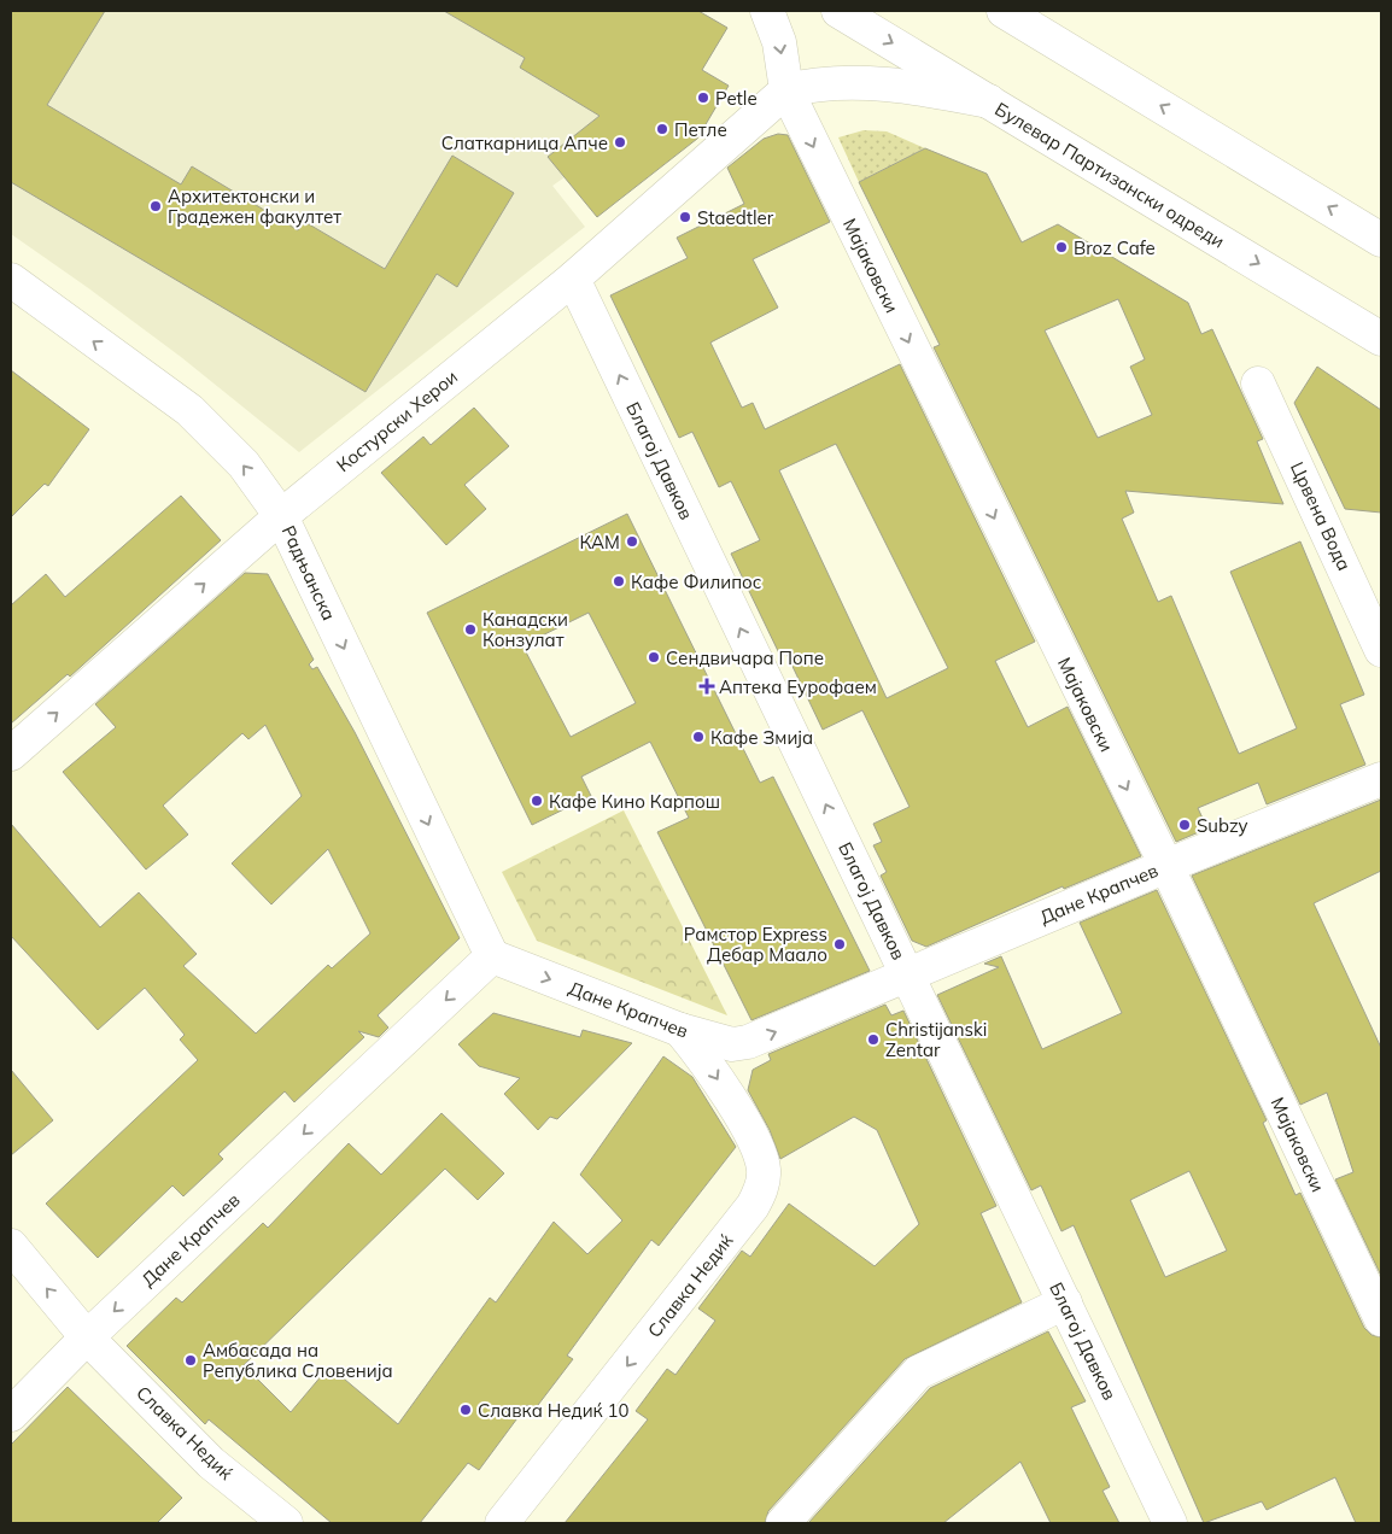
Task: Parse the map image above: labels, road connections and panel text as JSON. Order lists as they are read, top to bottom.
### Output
{
  "streets": {
    "street": [
      "Булевар Партизански одреди",
      "Мајаковски",
      "Костурски Херои",
      "Благој Давков",
      "Црвена Вода",
      "Радњанска",
      "Дане Крапчев",
      "Славка Недиќ"
    ]
  },
  "crossings": [
    ["Булевар Партизански одреди", "Костурски Херои"],
    ["Мајаковски", "Костурски Херои"],
    ["Мајаковски", "Дане Крапчев"],
    ["Костурски Херои", "Благој Давков"],
    ["Костурски Херои", "Радњанска"],
    ["Благој Давков", "Дане Крапчев"],
    ["Радњанска", "Дане Крапчев"],
    ["Дане Крапчев", "Славка Недиќ"]
  ],
  "one_way": ["Мајаковски", "Благој Давков"],
  "places": {
    "other": [
      "Petle",
      "Петле",
      "Слаткарница Апче",
      "Архитектонски и Градежен факултет",
      "Staedtler",
      "Broz Cafe",
      "КАМ",
      "Кафе Филипос",
      "Канадски Конзулат",
      "Сендвичара Попе",
      "Кафе Змија",
      "Кафе Кино Карпош",
      "Subzy",
      "Рамстор Express Дебар Маало",
      "Christijanski Zentar",
      "Амбасада на Република Словенија",
      "Славка Недиќ 10"
    ],
    "health": ["Аптека Еурофаем"]
  }
}
